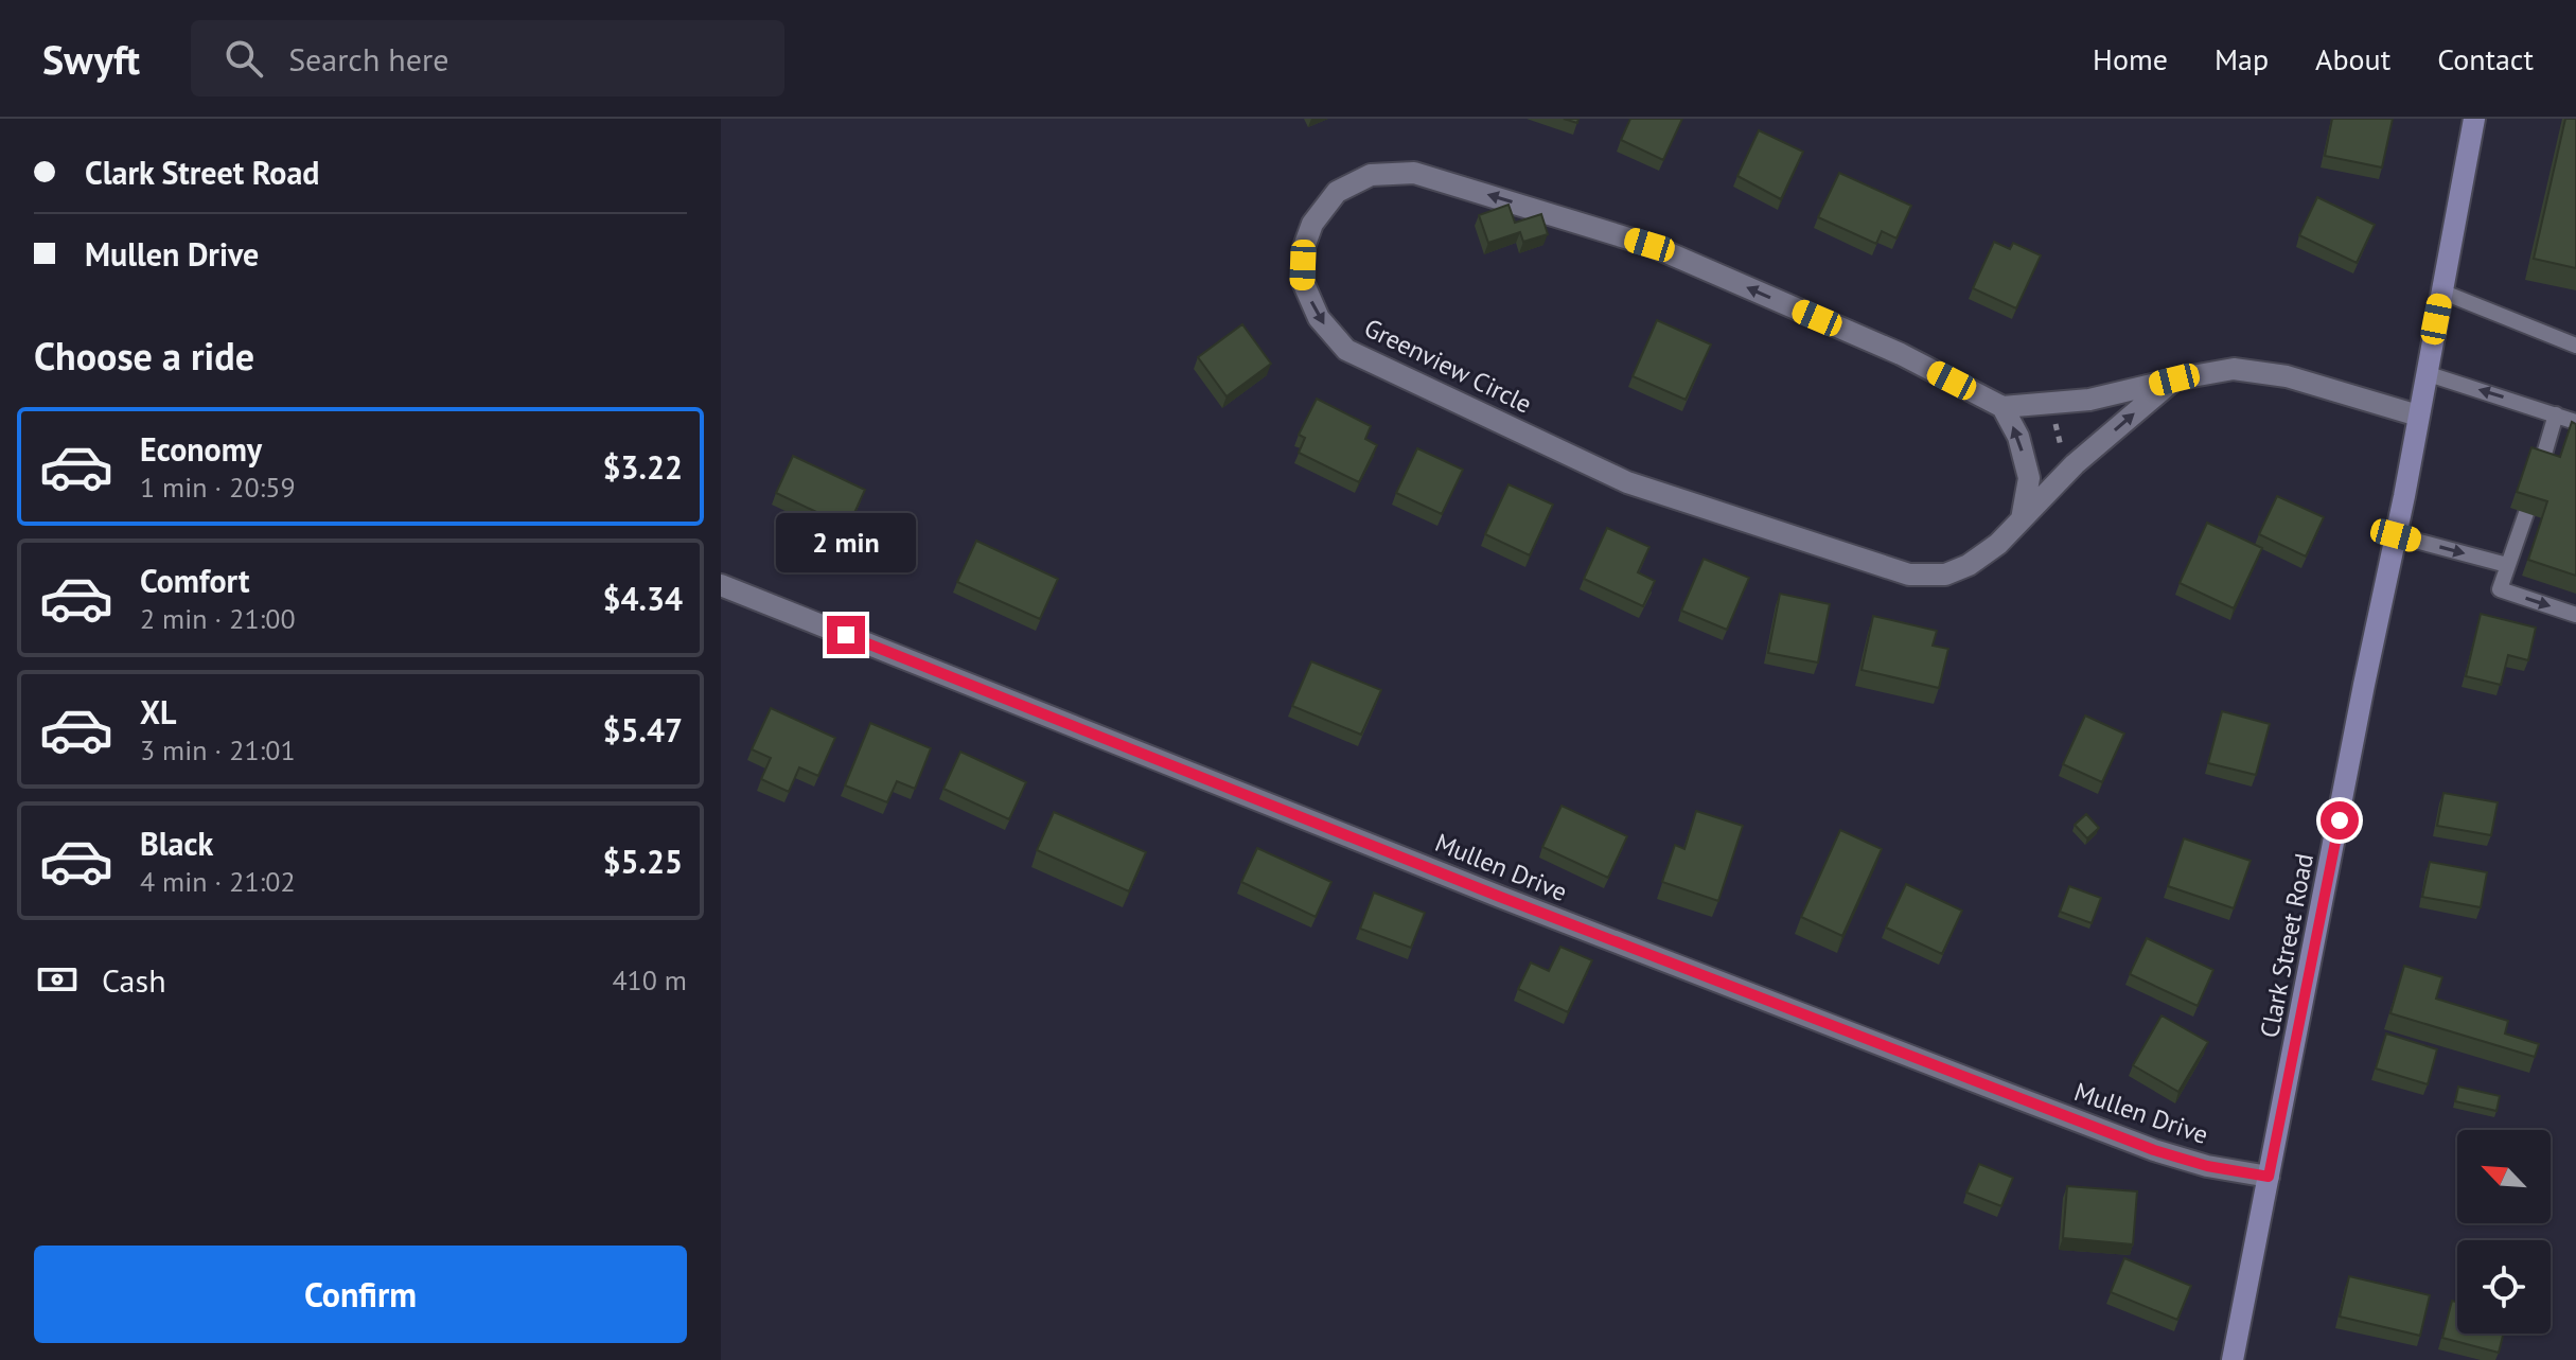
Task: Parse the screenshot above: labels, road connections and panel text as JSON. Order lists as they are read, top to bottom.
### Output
{
  "streets": {
    "street": ["Greenview Circle", "Mullen Drive", "Clark Street Road"]
  },
  "crossings": [
    ["Mullen Drive", "Clark Street Road"]
  ],
  "north": "top left",
  "page": {
    "header": "Swyft",
    "search": "Search here",
    "nav": [
      "Home",
      "Map",
      "About",
      "Contact"
    ],
    "banner": ["Clark Street Road", "Mullen Drive"],
    "heading": "Choose a ride",
    "list": [
      {
        "name": "Economy",
        "note": "1 min · 20:59",
        "value": "$3.22"
      },
      {
        "name": "Comfort",
        "note": "2 min · 21:00",
        "value": "$4.34"
      },
      {
        "name": "XL",
        "note": "3 min · 21:01",
        "value": "$5.47"
      },
      {
        "name": "Black",
        "note": "4 min · 21:02",
        "value": "$5.25"
      }
    ],
    "bubble": "2 min",
    "pay": ["Cash", "410 m"],
    "buttons": "Confirm"
  }
}
